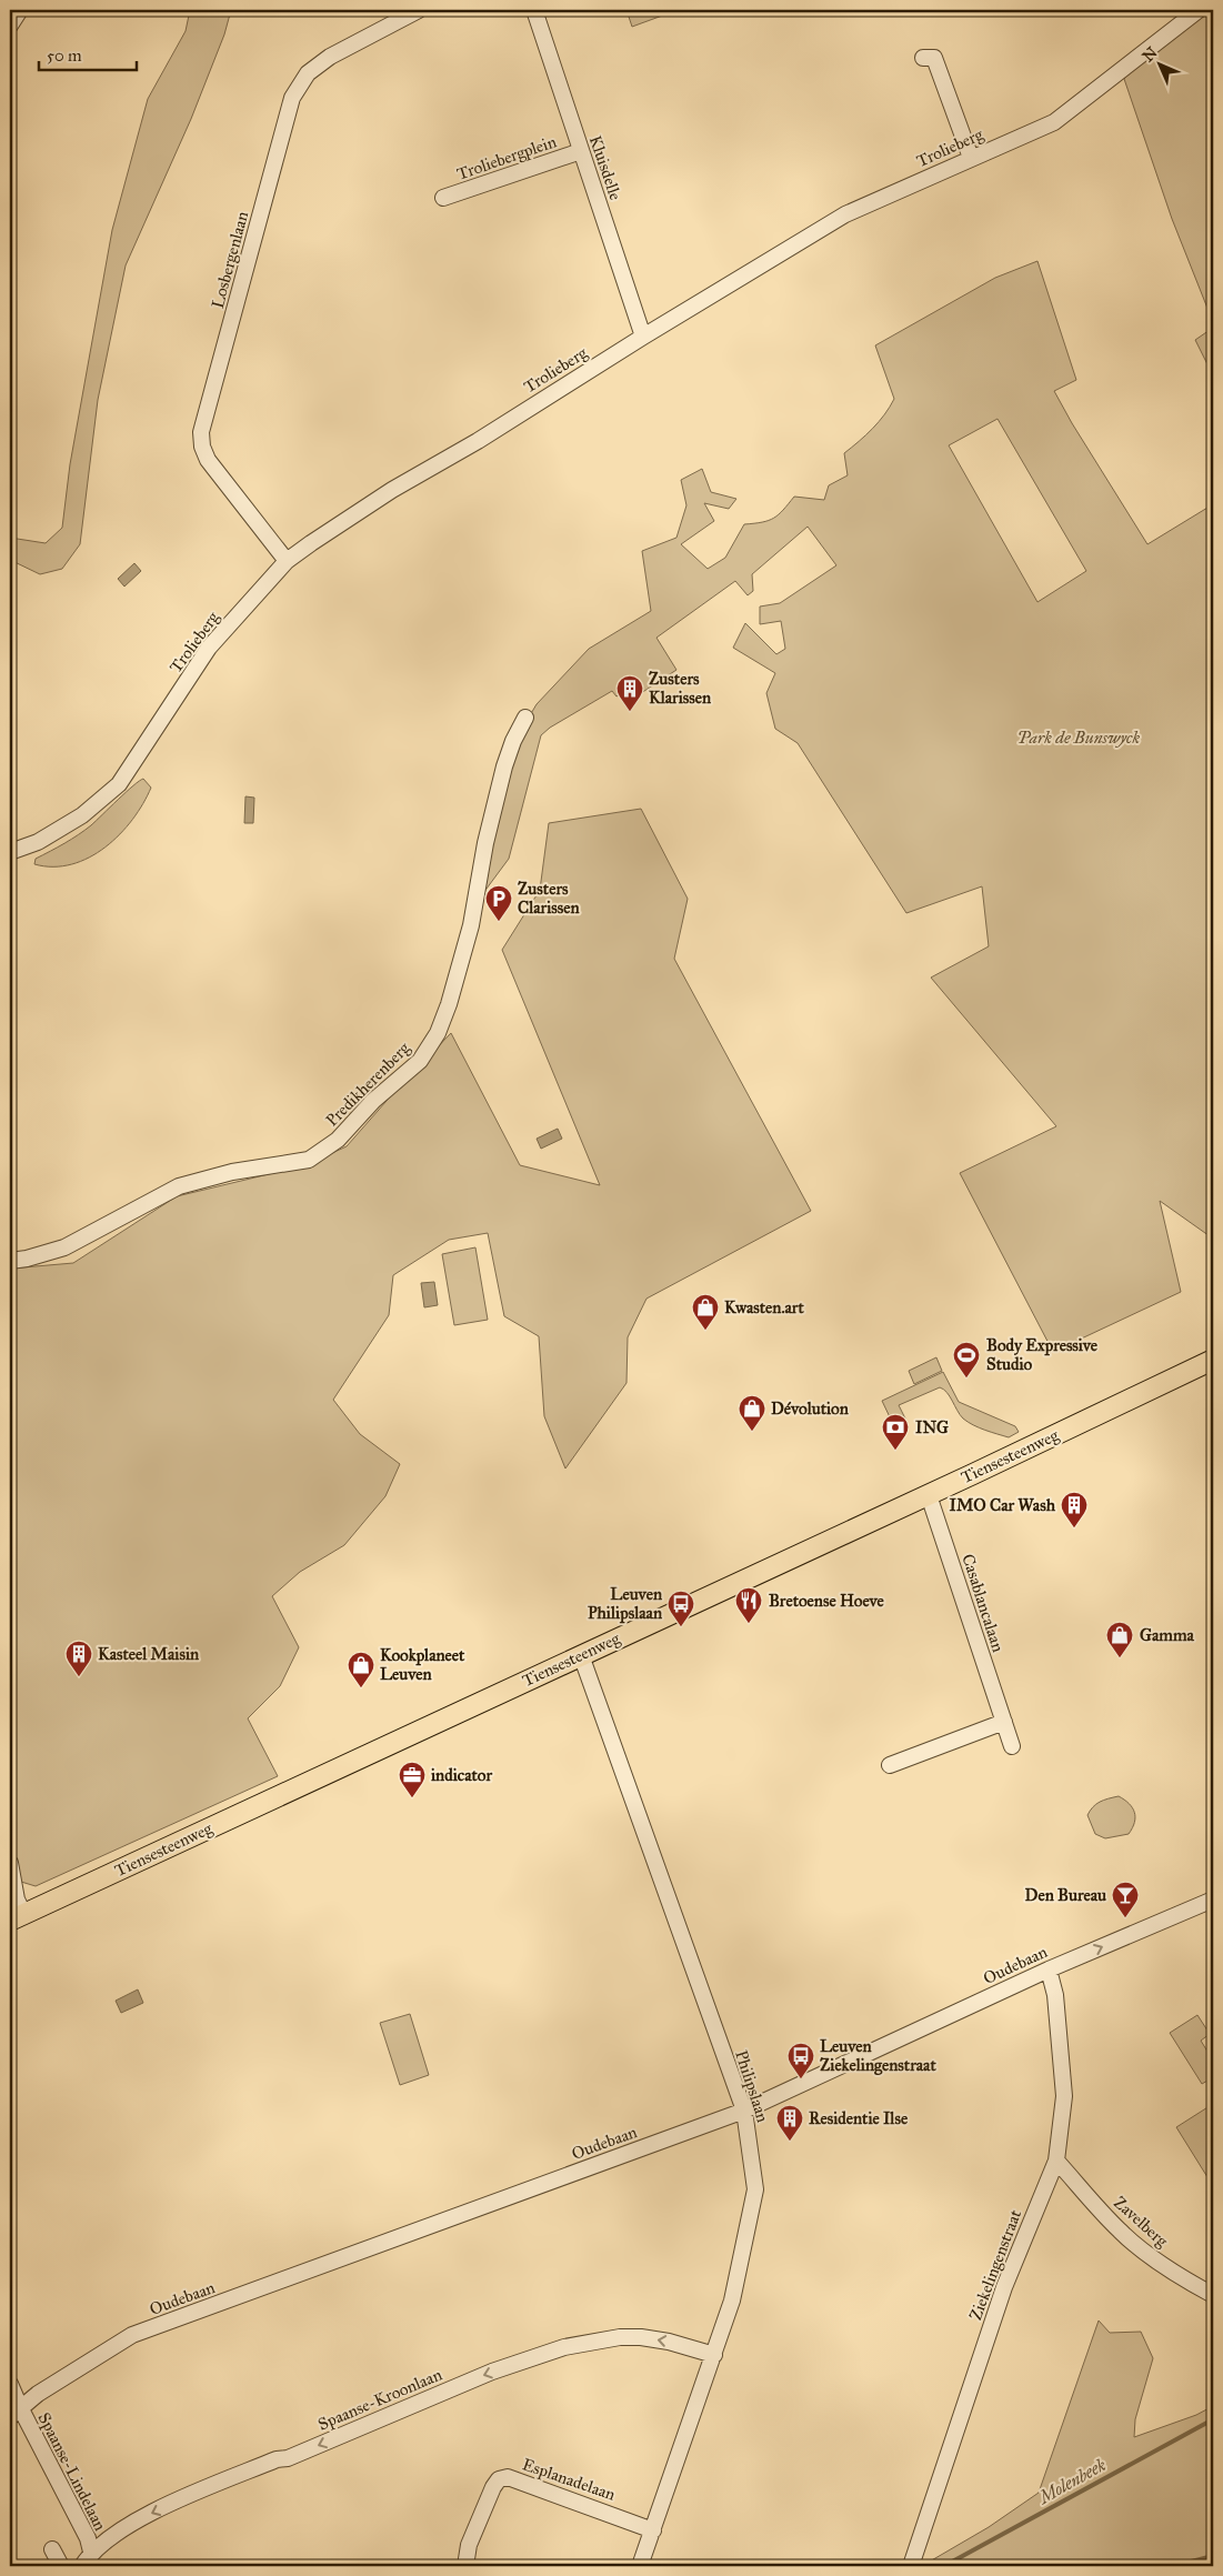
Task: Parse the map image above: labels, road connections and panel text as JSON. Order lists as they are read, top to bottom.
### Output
{
  "streets": {
    "main road": ["Tiensesteenweg"],
    "street": [
      "Trolieberg",
      "Troliebergplein",
      "Kluisdelle",
      "Losbergenlaan",
      "Predikherenberg",
      "Casablancalaan",
      "Oudebaan",
      "Philipslaan",
      "Zavelberg",
      "Ziekelingenstraat",
      "Spaanse-Kroonlaan",
      "Spaanse-Lindelaan",
      "Esplanadelaan"
    ]
  },
  "crossings": [
    ["Trolieberg", "Kluisdelle"],
    ["Trolieberg", "Losbergenlaan"],
    ["Troliebergplein", "Kluisdelle"],
    ["Tiensesteenweg", "Casablancalaan"],
    ["Tiensesteenweg", "Philipslaan"],
    ["Oudebaan", "Philipslaan"],
    ["Oudebaan", "Ziekelingenstraat"],
    ["Oudebaan", "Spaanse-Lindelaan"],
    ["Philipslaan", "Spaanse-Kroonlaan"],
    ["Philipslaan", "Esplanadelaan"],
    ["Zavelberg", "Ziekelingenstraat"],
    ["Spaanse-Kroonlaan", "Spaanse-Lindelaan"]
  ],
  "one_way": ["Spaanse-Kroonlaan"],
  "water": ["Molenbeek"],
  "parks": ["Park de Bunswyck"],
  "places": {
    "building": [
      "Zusters Klarissen",
      "IMO Car Wash",
      "Kasteel Maisin",
      "Residentie Ilse"
    ],
    "parking": ["Zusters Clarissen"],
    "shop": [
      "Kwasten.art",
      "Dévolution",
      "Gamma",
      "Kookplaneet Leuven"
    ],
    "sports": ["Body Expressive Studio"],
    "bank": ["ING"],
    "restaurant": ["Bretoense Hoeve"],
    "bus stop": ["Leuven Philipslaan", "Leuven Ziekelingenstraat"],
    "office": ["indicator"],
    "bar": ["Den Bureau"]
  },
  "scale_bar": "50 m",
  "north": "top left"
}
